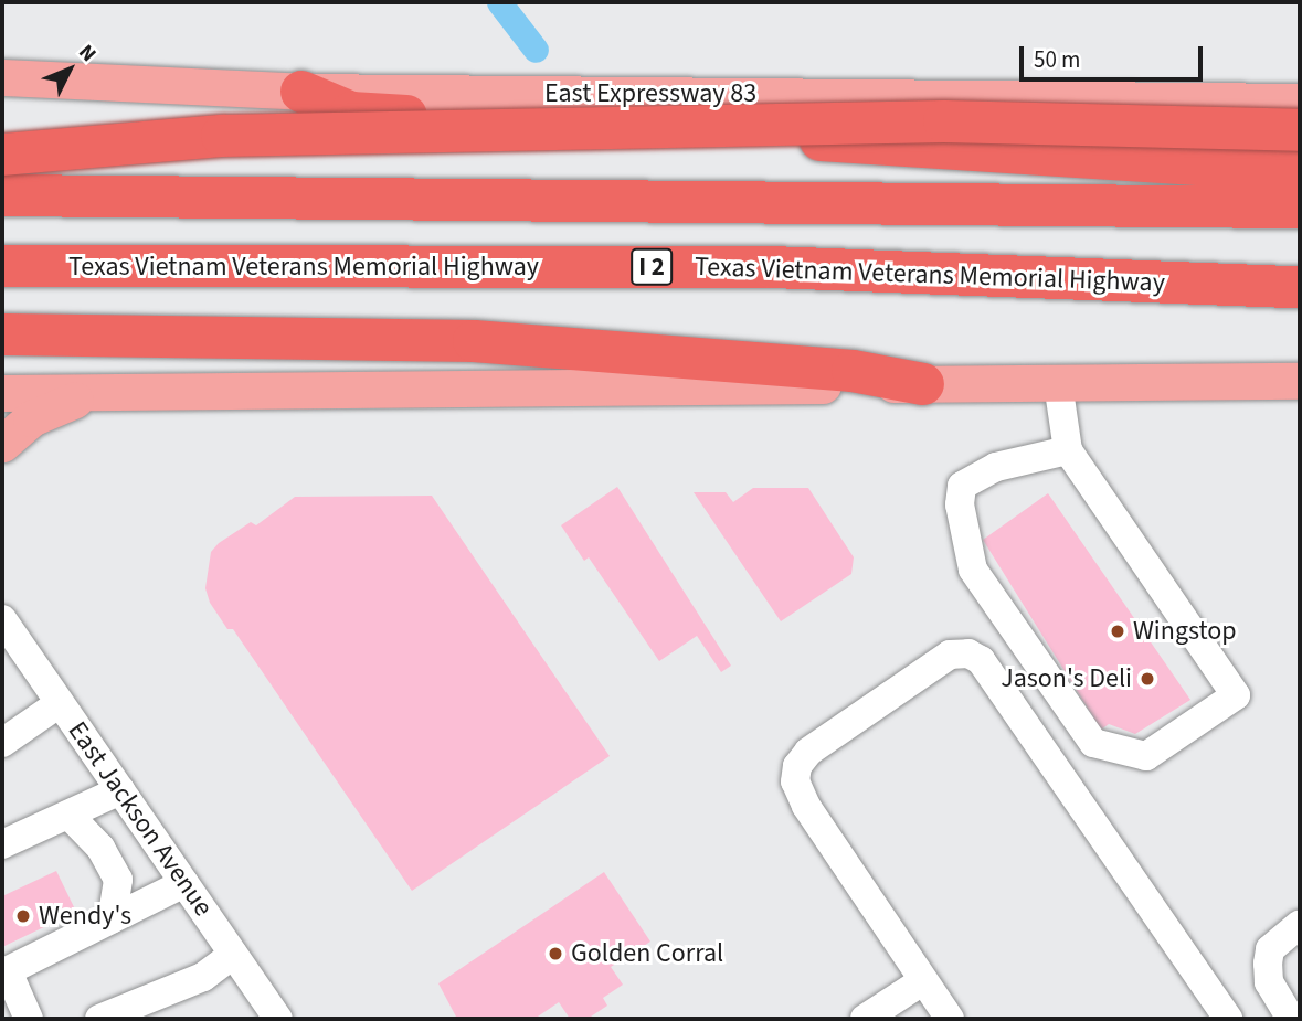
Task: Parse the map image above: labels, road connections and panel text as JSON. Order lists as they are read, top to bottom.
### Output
{
  "streets": {
    "highway": ["Texas Vietnam Veterans Memorial Highway", "I 2"],
    "main road": ["East Expressway 83"],
    "street": ["East Jackson Avenue"]
  },
  "places": [
    "Wingstop",
    "Jason's Deli",
    "Wendy's",
    "Golden Corral"
  ],
  "scale_bar": "50 m",
  "north": "top right"
}
